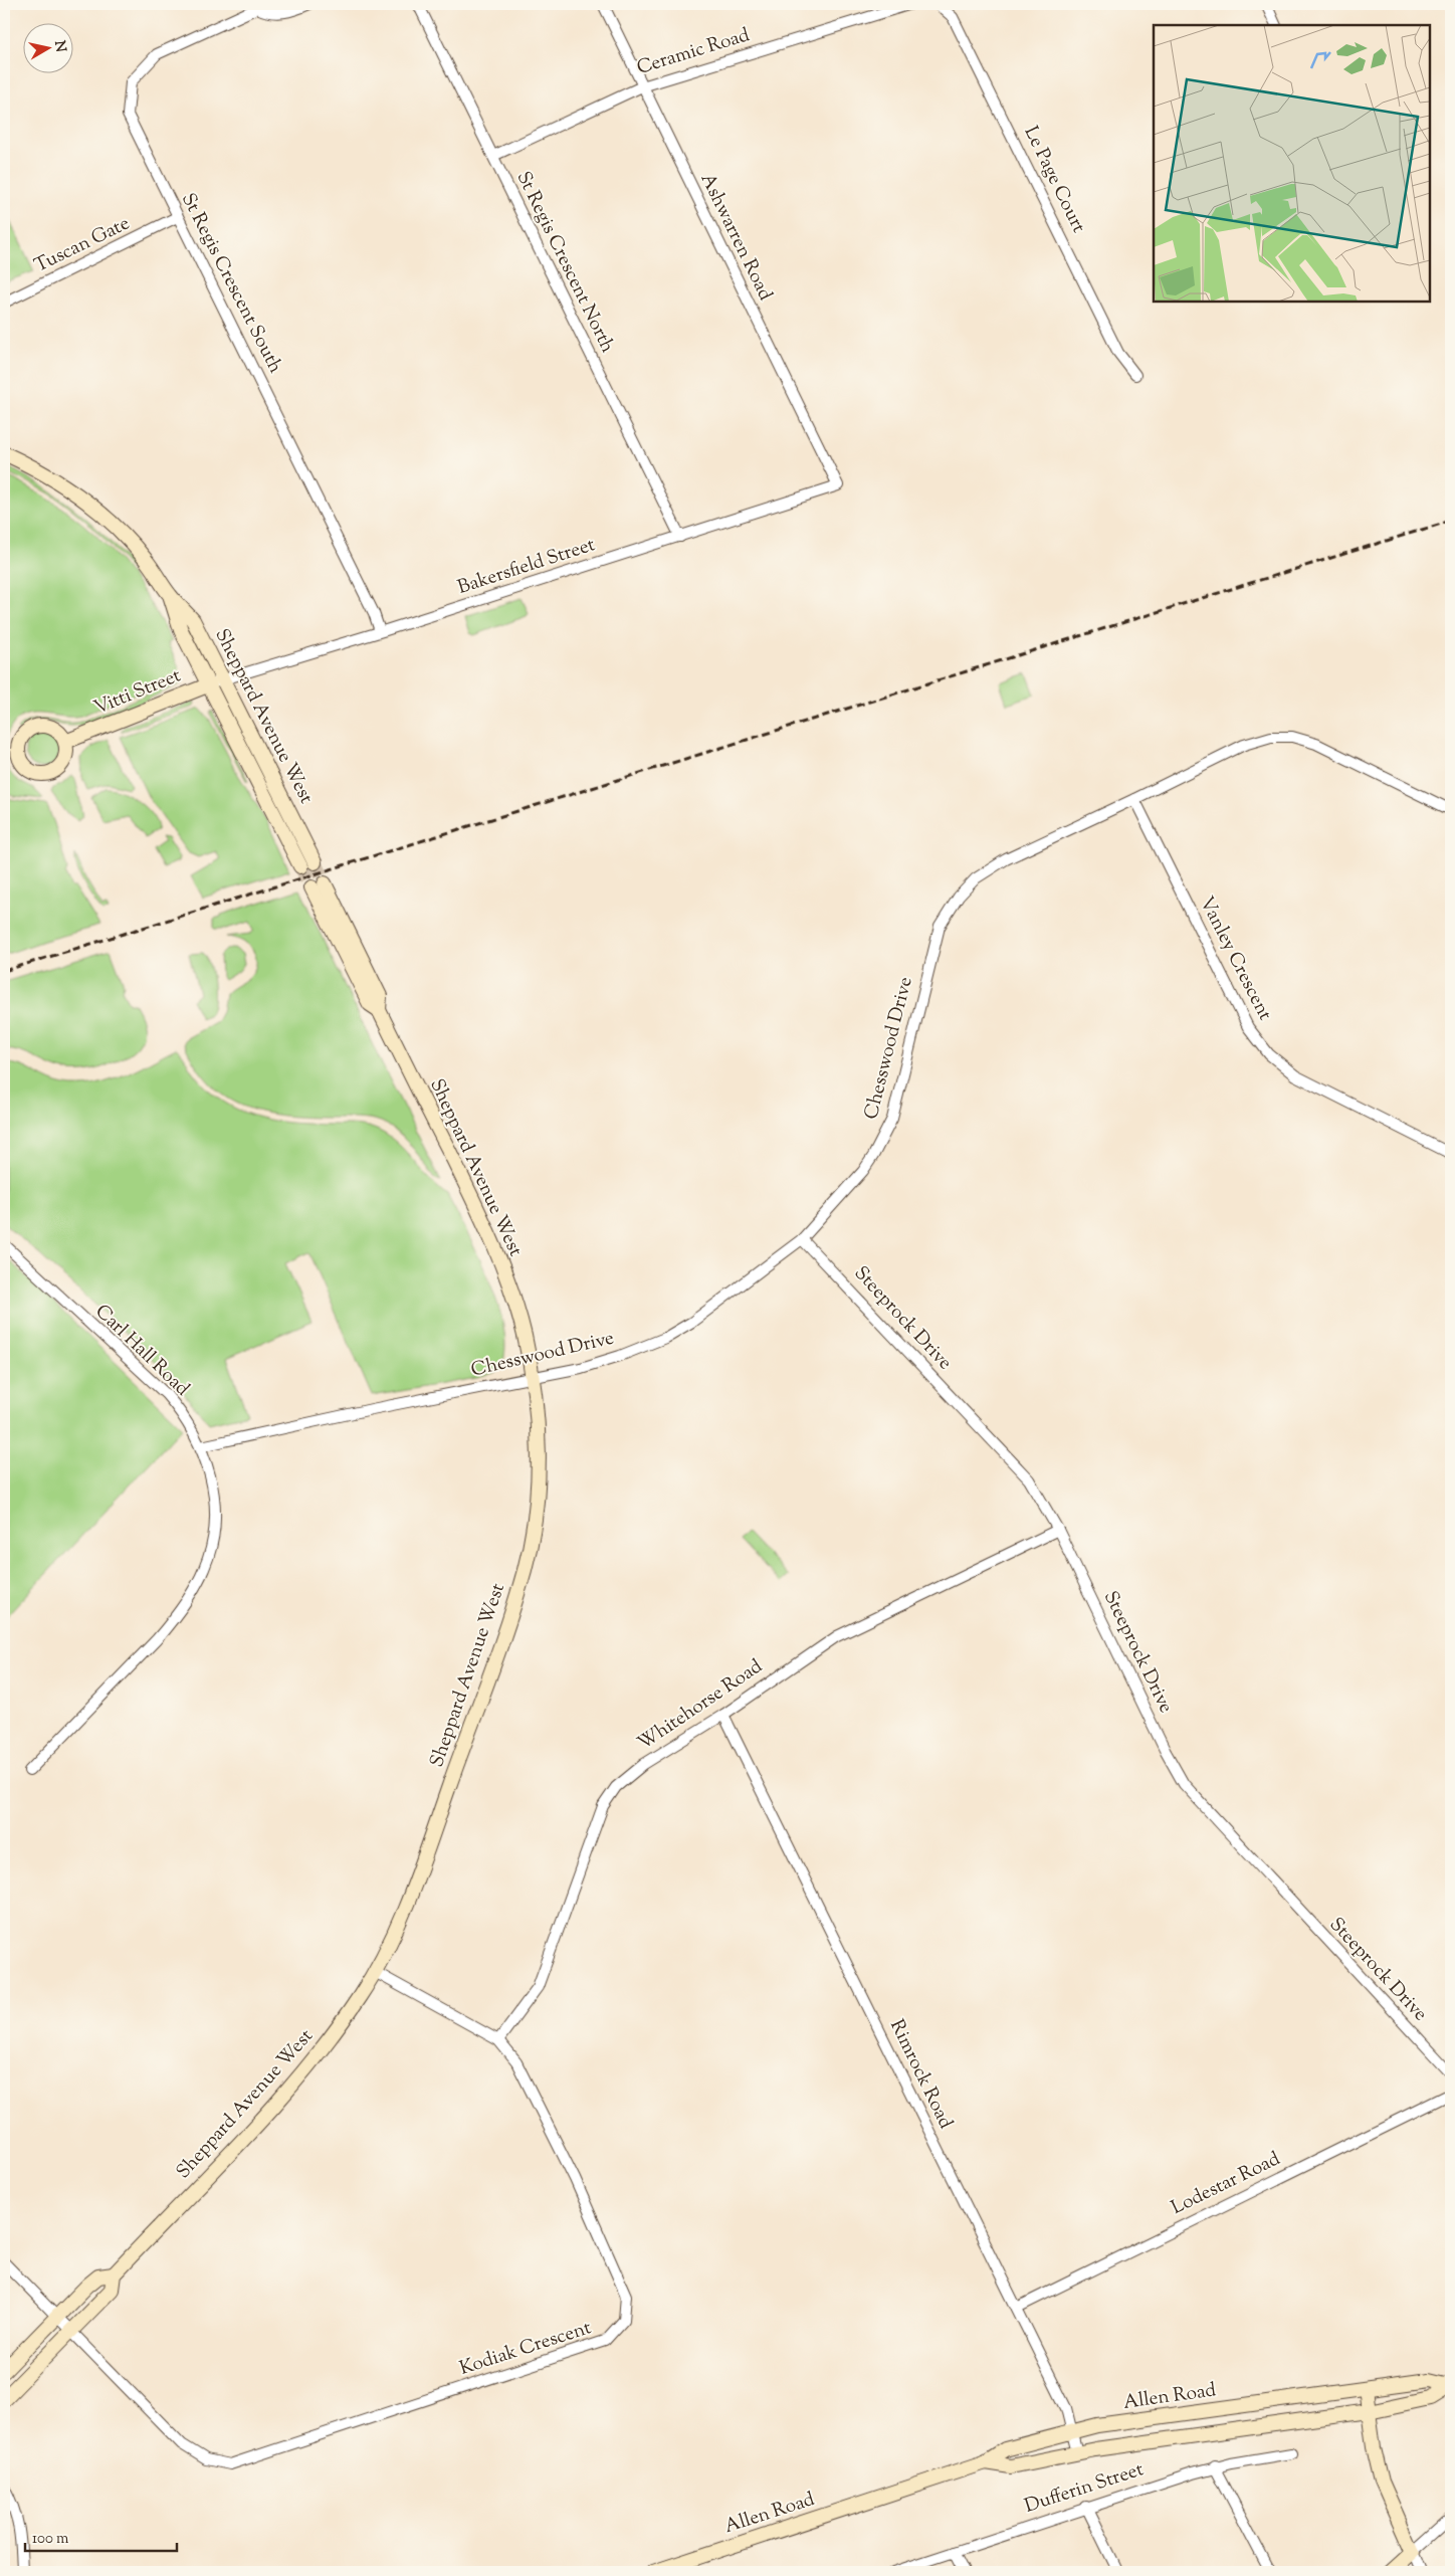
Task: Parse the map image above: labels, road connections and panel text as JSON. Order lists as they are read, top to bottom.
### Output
{
  "streets": {
    "main road": ["Vitti Street", "Sheppard Avenue West", "Allen Road"],
    "street": [
      "Ceramic Road",
      "Le Page Court",
      "Ashwarren Road",
      "Tuscan Gate",
      "St Regis Crescent North",
      "St Regis Crescent South",
      "Bakersfield Street",
      "Vanley Crescent",
      "Chesswood Drive",
      "Steeprock Drive",
      "Carl Hall Road",
      "Whitehorse Road",
      "Rimrock Road",
      "Lodestar Road",
      "Kodiak Crescent",
      "Dufferin Street"
    ]
  },
  "crossings": [
    ["Ceramic Road", "Ashwarren Road"],
    ["Ceramic Road", "St Regis Crescent North"],
    ["Ashwarren Road", "Bakersfield Street"],
    ["Tuscan Gate", "St Regis Crescent South"],
    ["St Regis Crescent North", "Bakersfield Street"],
    ["St Regis Crescent South", "Bakersfield Street"],
    ["Bakersfield Street", "Vitti Street"],
    ["Bakersfield Street", "Sheppard Avenue West"],
    ["Vitti Street", "Sheppard Avenue West"],
    ["Sheppard Avenue West", "Chesswood Drive"],
    ["Sheppard Avenue West", "Kodiak Crescent"],
    ["Vanley Crescent", "Chesswood Drive"],
    ["Chesswood Drive", "Steeprock Drive"],
    ["Chesswood Drive", "Carl Hall Road"],
    ["Steeprock Drive", "Whitehorse Road"],
    ["Whitehorse Road", "Rimrock Road"],
    ["Whitehorse Road", "Kodiak Crescent"],
    ["Rimrock Road", "Lodestar Road"],
    ["Rimrock Road", "Allen Road"]
  ],
  "scale_bar": "100 m",
  "north": "right"
}
